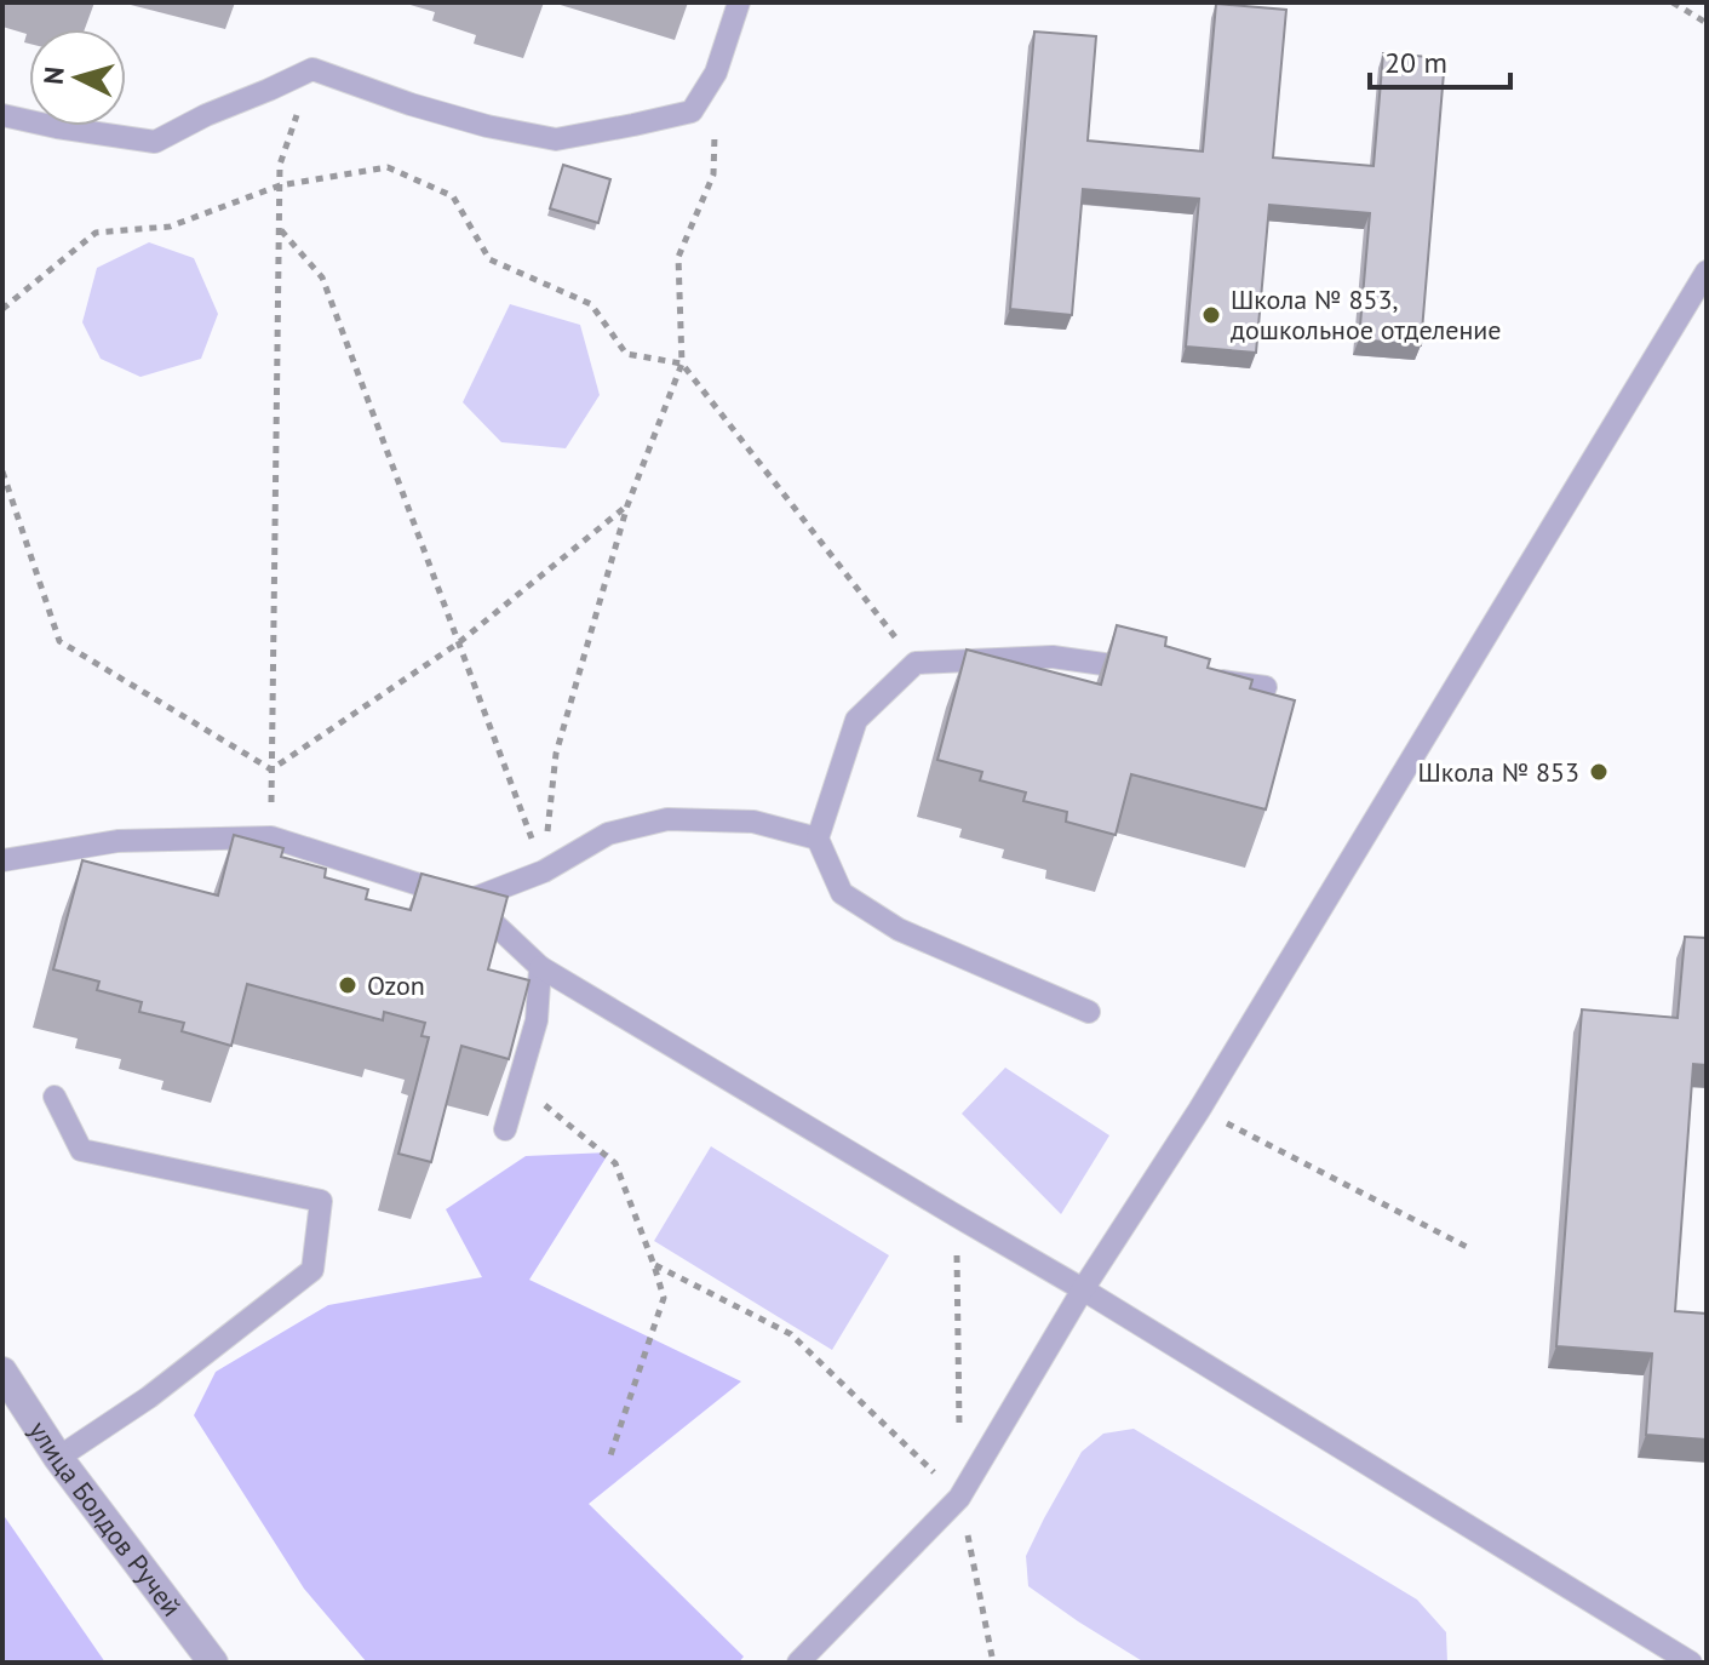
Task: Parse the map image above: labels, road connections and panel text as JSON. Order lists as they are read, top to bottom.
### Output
{
  "streets": {
    "street": ["улица Болдов Ручей"]
  },
  "places": ["Школа № 853, дошкольное отделение", "Школа № 853", "Ozon"],
  "scale_bar": "20 m",
  "north": "left"
}
